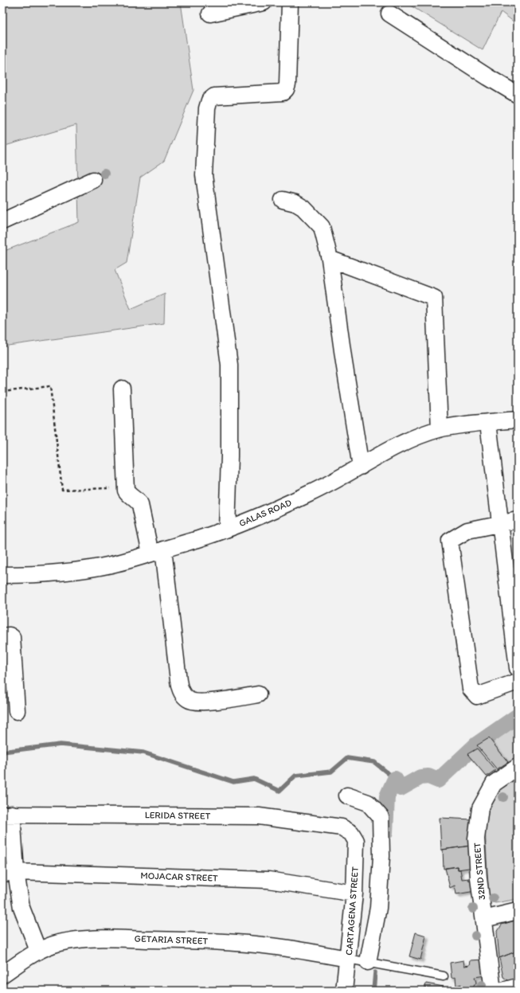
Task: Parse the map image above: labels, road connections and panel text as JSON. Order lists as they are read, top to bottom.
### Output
{
  "streets": {
    "street": [
      "GALAS ROAD",
      "LERIDA STREET",
      "32ND STREET",
      "MOJACAR STREET",
      "CARTAGENA STREET",
      "GETARIA STREET"
    ]
  },
  "crossings": [
    ["LERIDA STREET", "CARTAGENA STREET"],
    ["MOJACAR STREET", "CARTAGENA STREET"],
    ["CARTAGENA STREET", "GETARIA STREET"]
  ]
}
